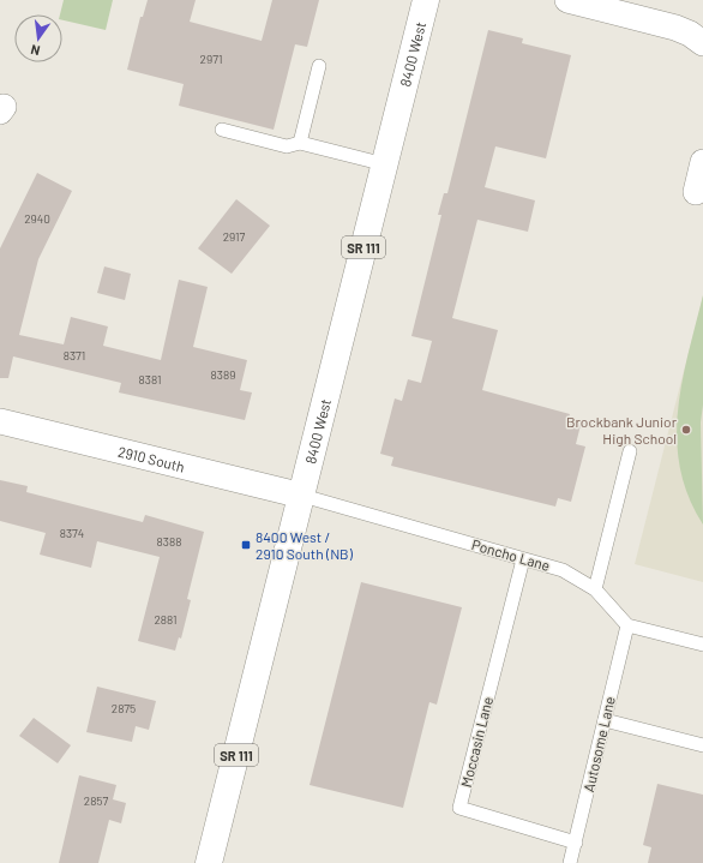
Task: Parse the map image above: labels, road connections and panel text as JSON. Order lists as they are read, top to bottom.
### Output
{
  "streets": {
    "main road": ["8400 West", "SR 111"],
    "street": ["2910 South"],
    "lane": ["Poncho Lane", "Moccasin Lane", "Autosome Lane"]
  },
  "crossings": [
    ["8400 West", "2910 South"],
    ["8400 West", "Poncho Lane"],
    ["2910 South", "Poncho Lane"],
    ["Poncho Lane", "Moccasin Lane"],
    ["Poncho Lane", "Autosome Lane"],
    ["Moccasin Lane", "Autosome Lane"]
  ],
  "places": {
    "other": ["Brockbank Junior High School"],
    "transit": ["8400 West / 2910 South (NB)"]
  },
  "house_numbers": [
    "2971",
    "2940",
    "2917",
    "8371",
    "8389",
    "8381",
    "8374",
    "8388",
    "2881",
    "2875",
    "2857"
  ],
  "north": "bottom"
}
